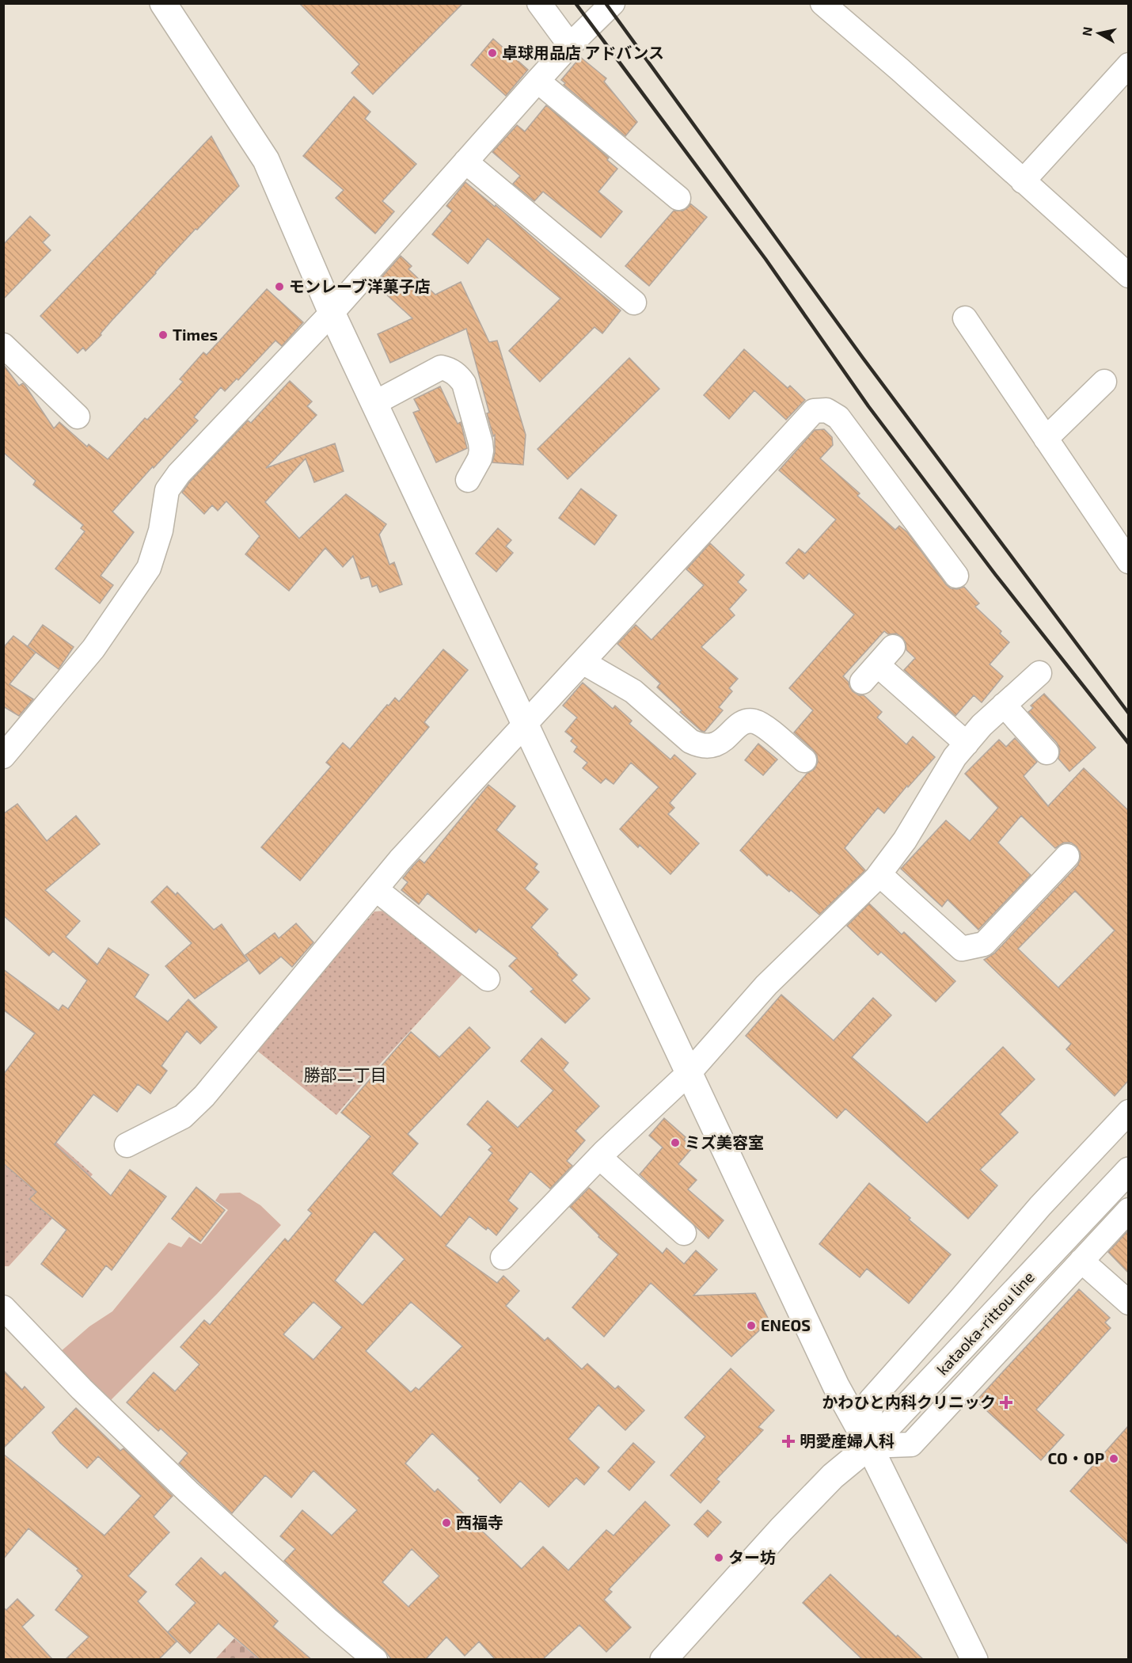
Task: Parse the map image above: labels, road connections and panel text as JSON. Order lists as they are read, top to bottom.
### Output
{
  "streets": {
    "street": ["kataoka-rittou line"]
  },
  "districts": ["勝部二丁目"],
  "places": {
    "other": [
      "卓球用品店 アドバンス",
      "モンレーブ洋菓子店",
      "Times",
      "ミズ美容室",
      "ENEOS",
      "CO・OP",
      "西福寺",
      "ター坊"
    ],
    "health": ["かわひと内科クリニック", "明愛産婦人科"]
  },
  "north": "left"
}
